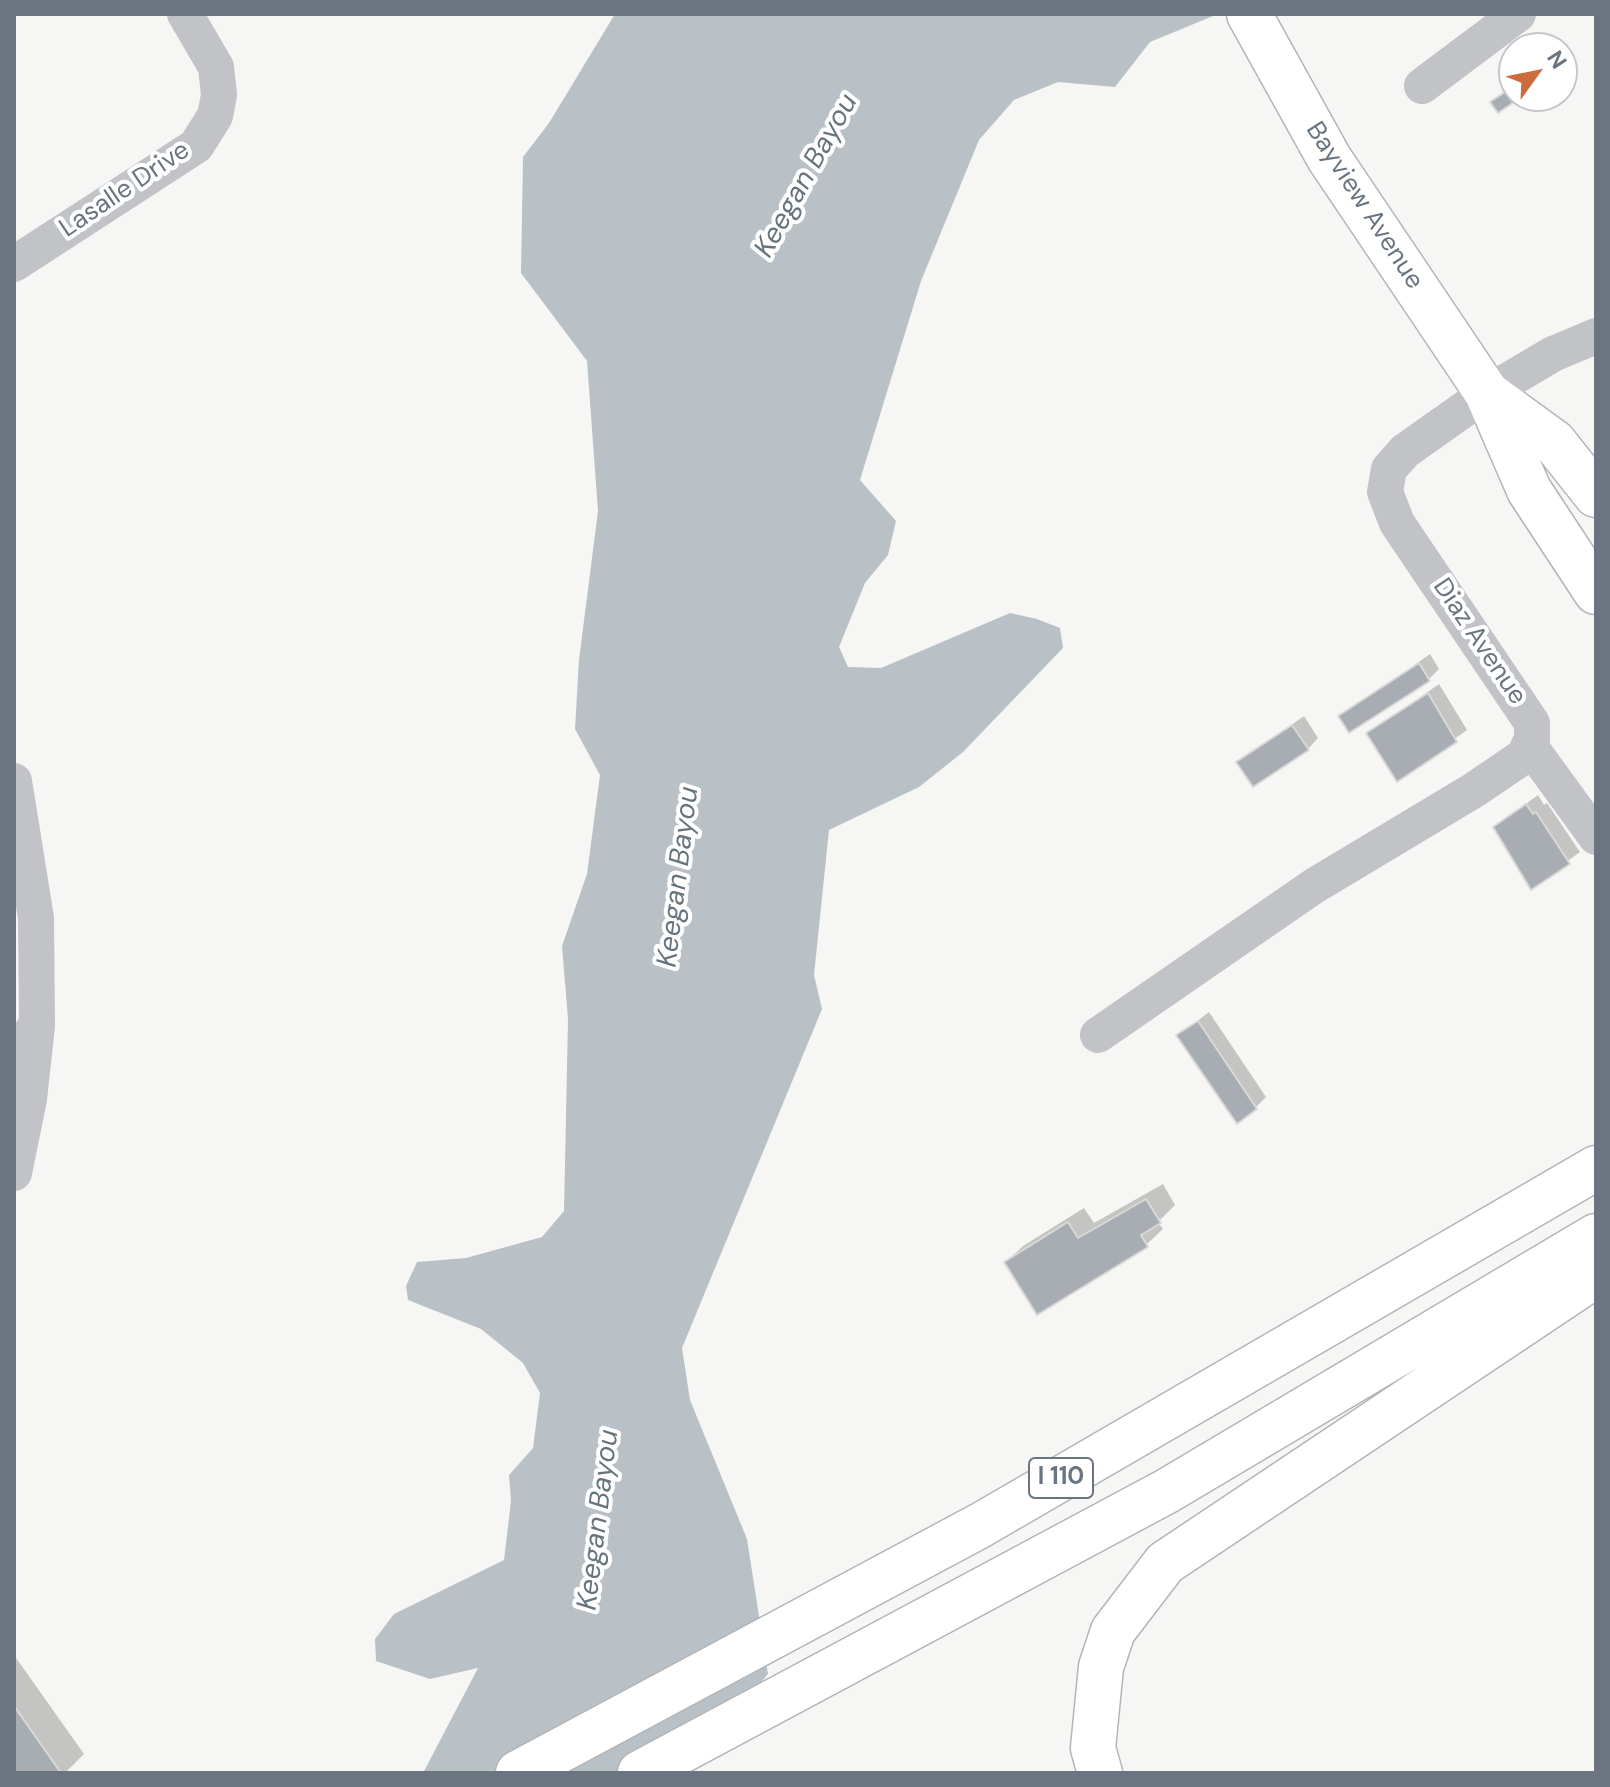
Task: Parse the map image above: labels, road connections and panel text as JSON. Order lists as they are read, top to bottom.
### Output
{
  "streets": {
    "main road": ["Bayview Avenue", "I 110"],
    "street": ["Lasalle Drive", "Diaz Avenue"]
  },
  "crossings": [
    ["Bayview Avenue", "Diaz Avenue"]
  ],
  "water": ["Keegan Bayou"],
  "north": "top right"
}
